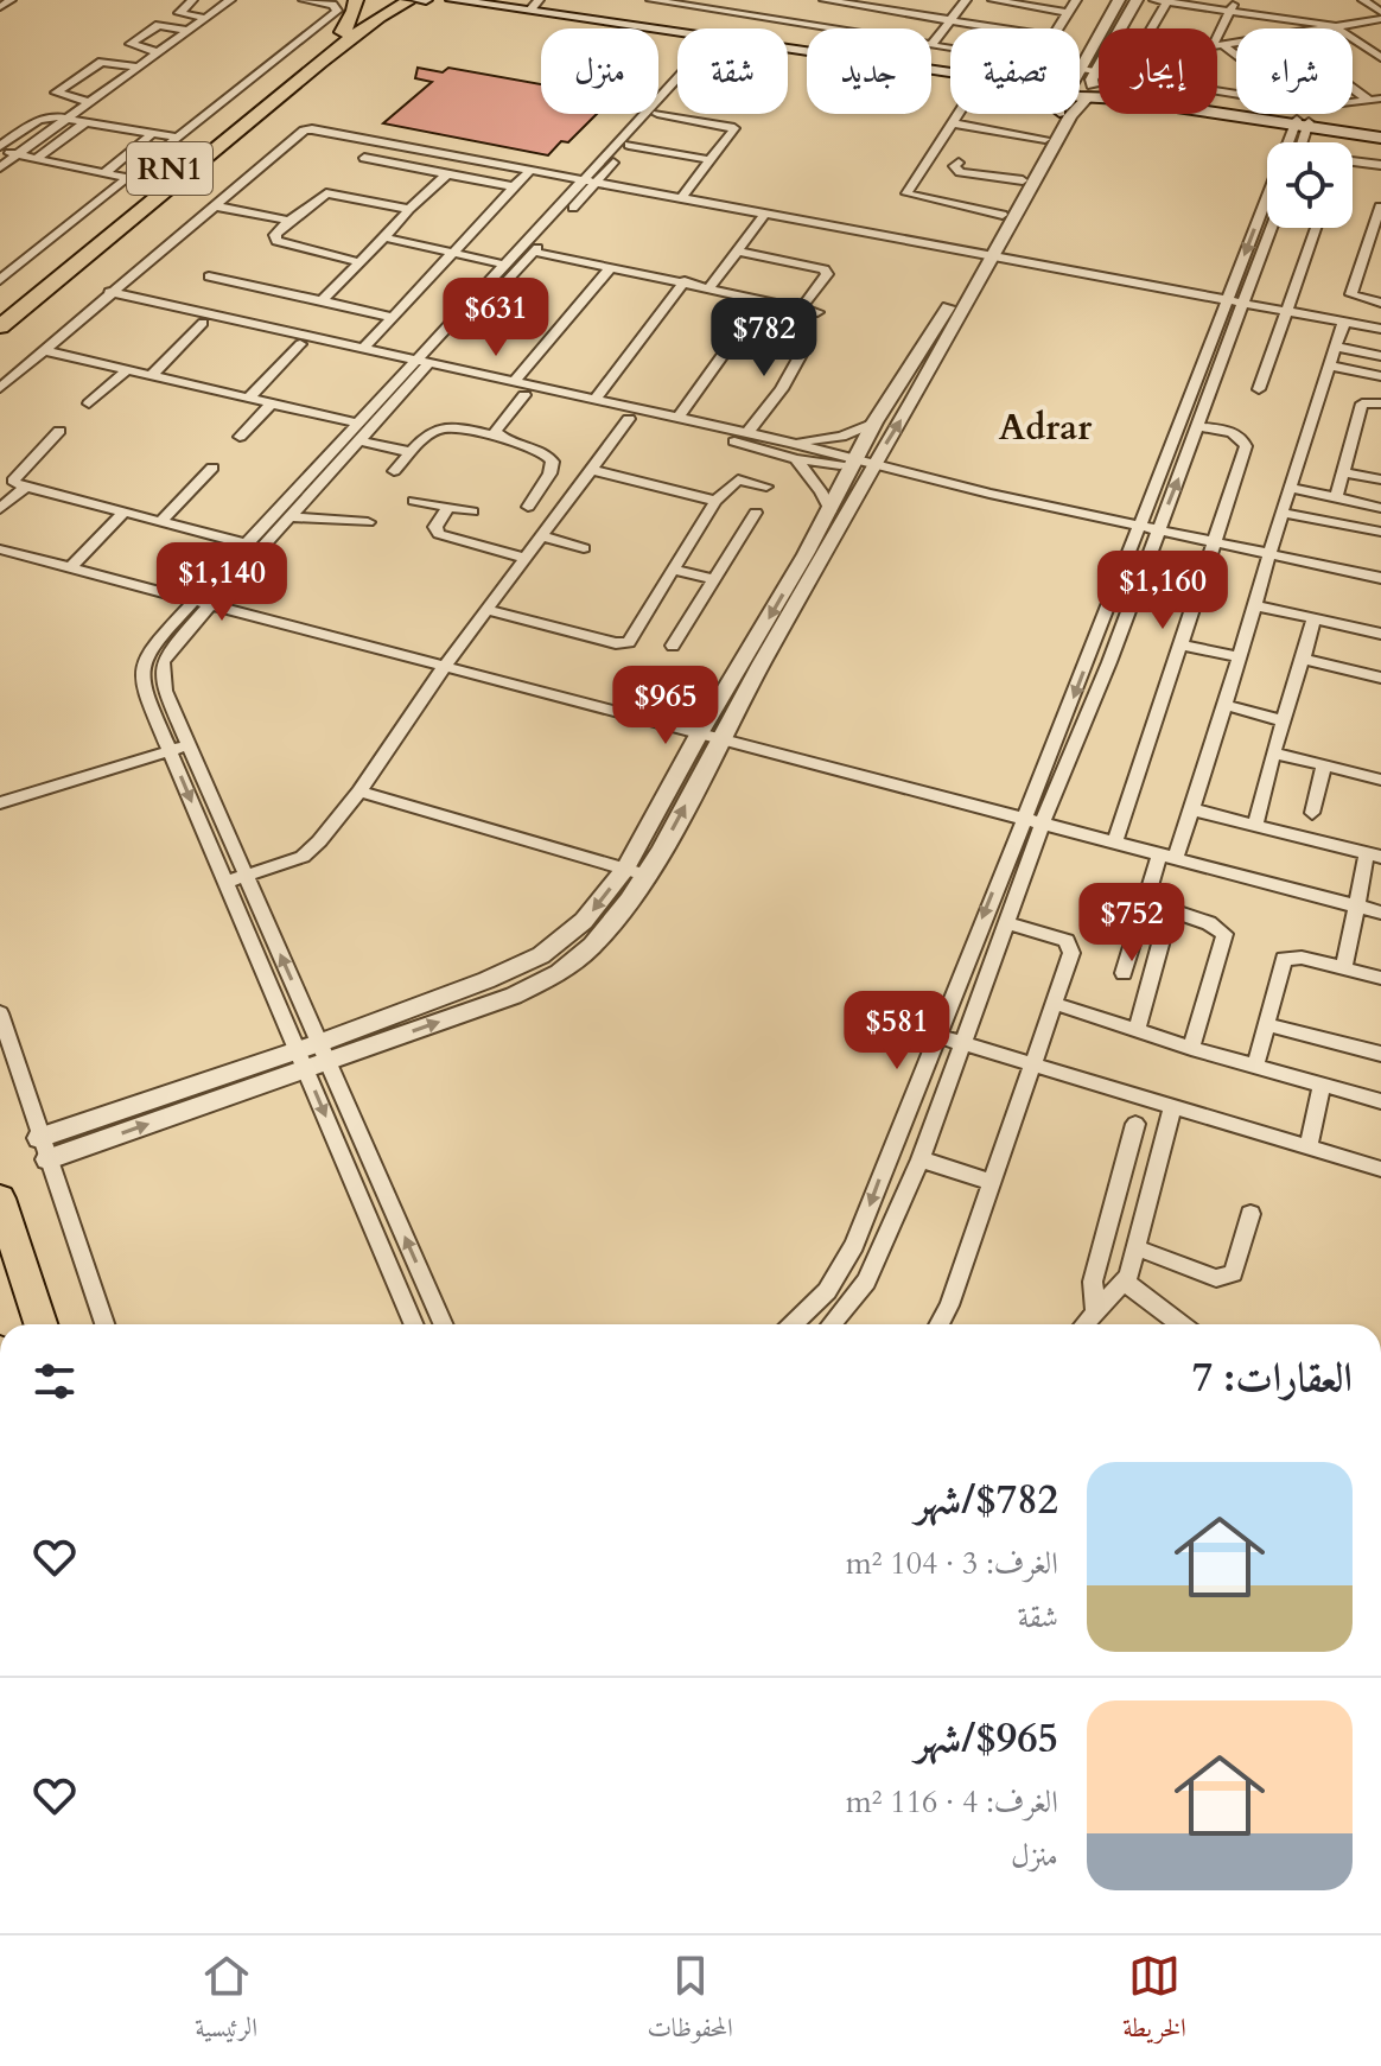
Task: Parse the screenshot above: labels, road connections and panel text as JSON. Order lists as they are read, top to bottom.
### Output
{
  "streets": {
    "highway": ["RN1"]
  },
  "districts": ["Adrar"],
  "page": {
    "chip": [
      "شراء",
      "إيجار",
      "تصفية",
      "جديد",
      "شقة",
      "منزل"
    ],
    "price": [
      "$631",
      "$782",
      "$1,140",
      "$1,160",
      "$965",
      "$752",
      "$581"
    ],
    "heading": "العقارات: 7",
    "list": [
      {
        "name": "$782/شهر",
        "note": "الغرف: 3 · 104 m² · شقة"
      },
      {
        "name": "$965/شهر",
        "note": "الغرف: 4 · 116 m² · منزل"
      }
    ],
    "tabs": ["الخريطة", "المحفوظات", "الرئيسية"]
  }
}
